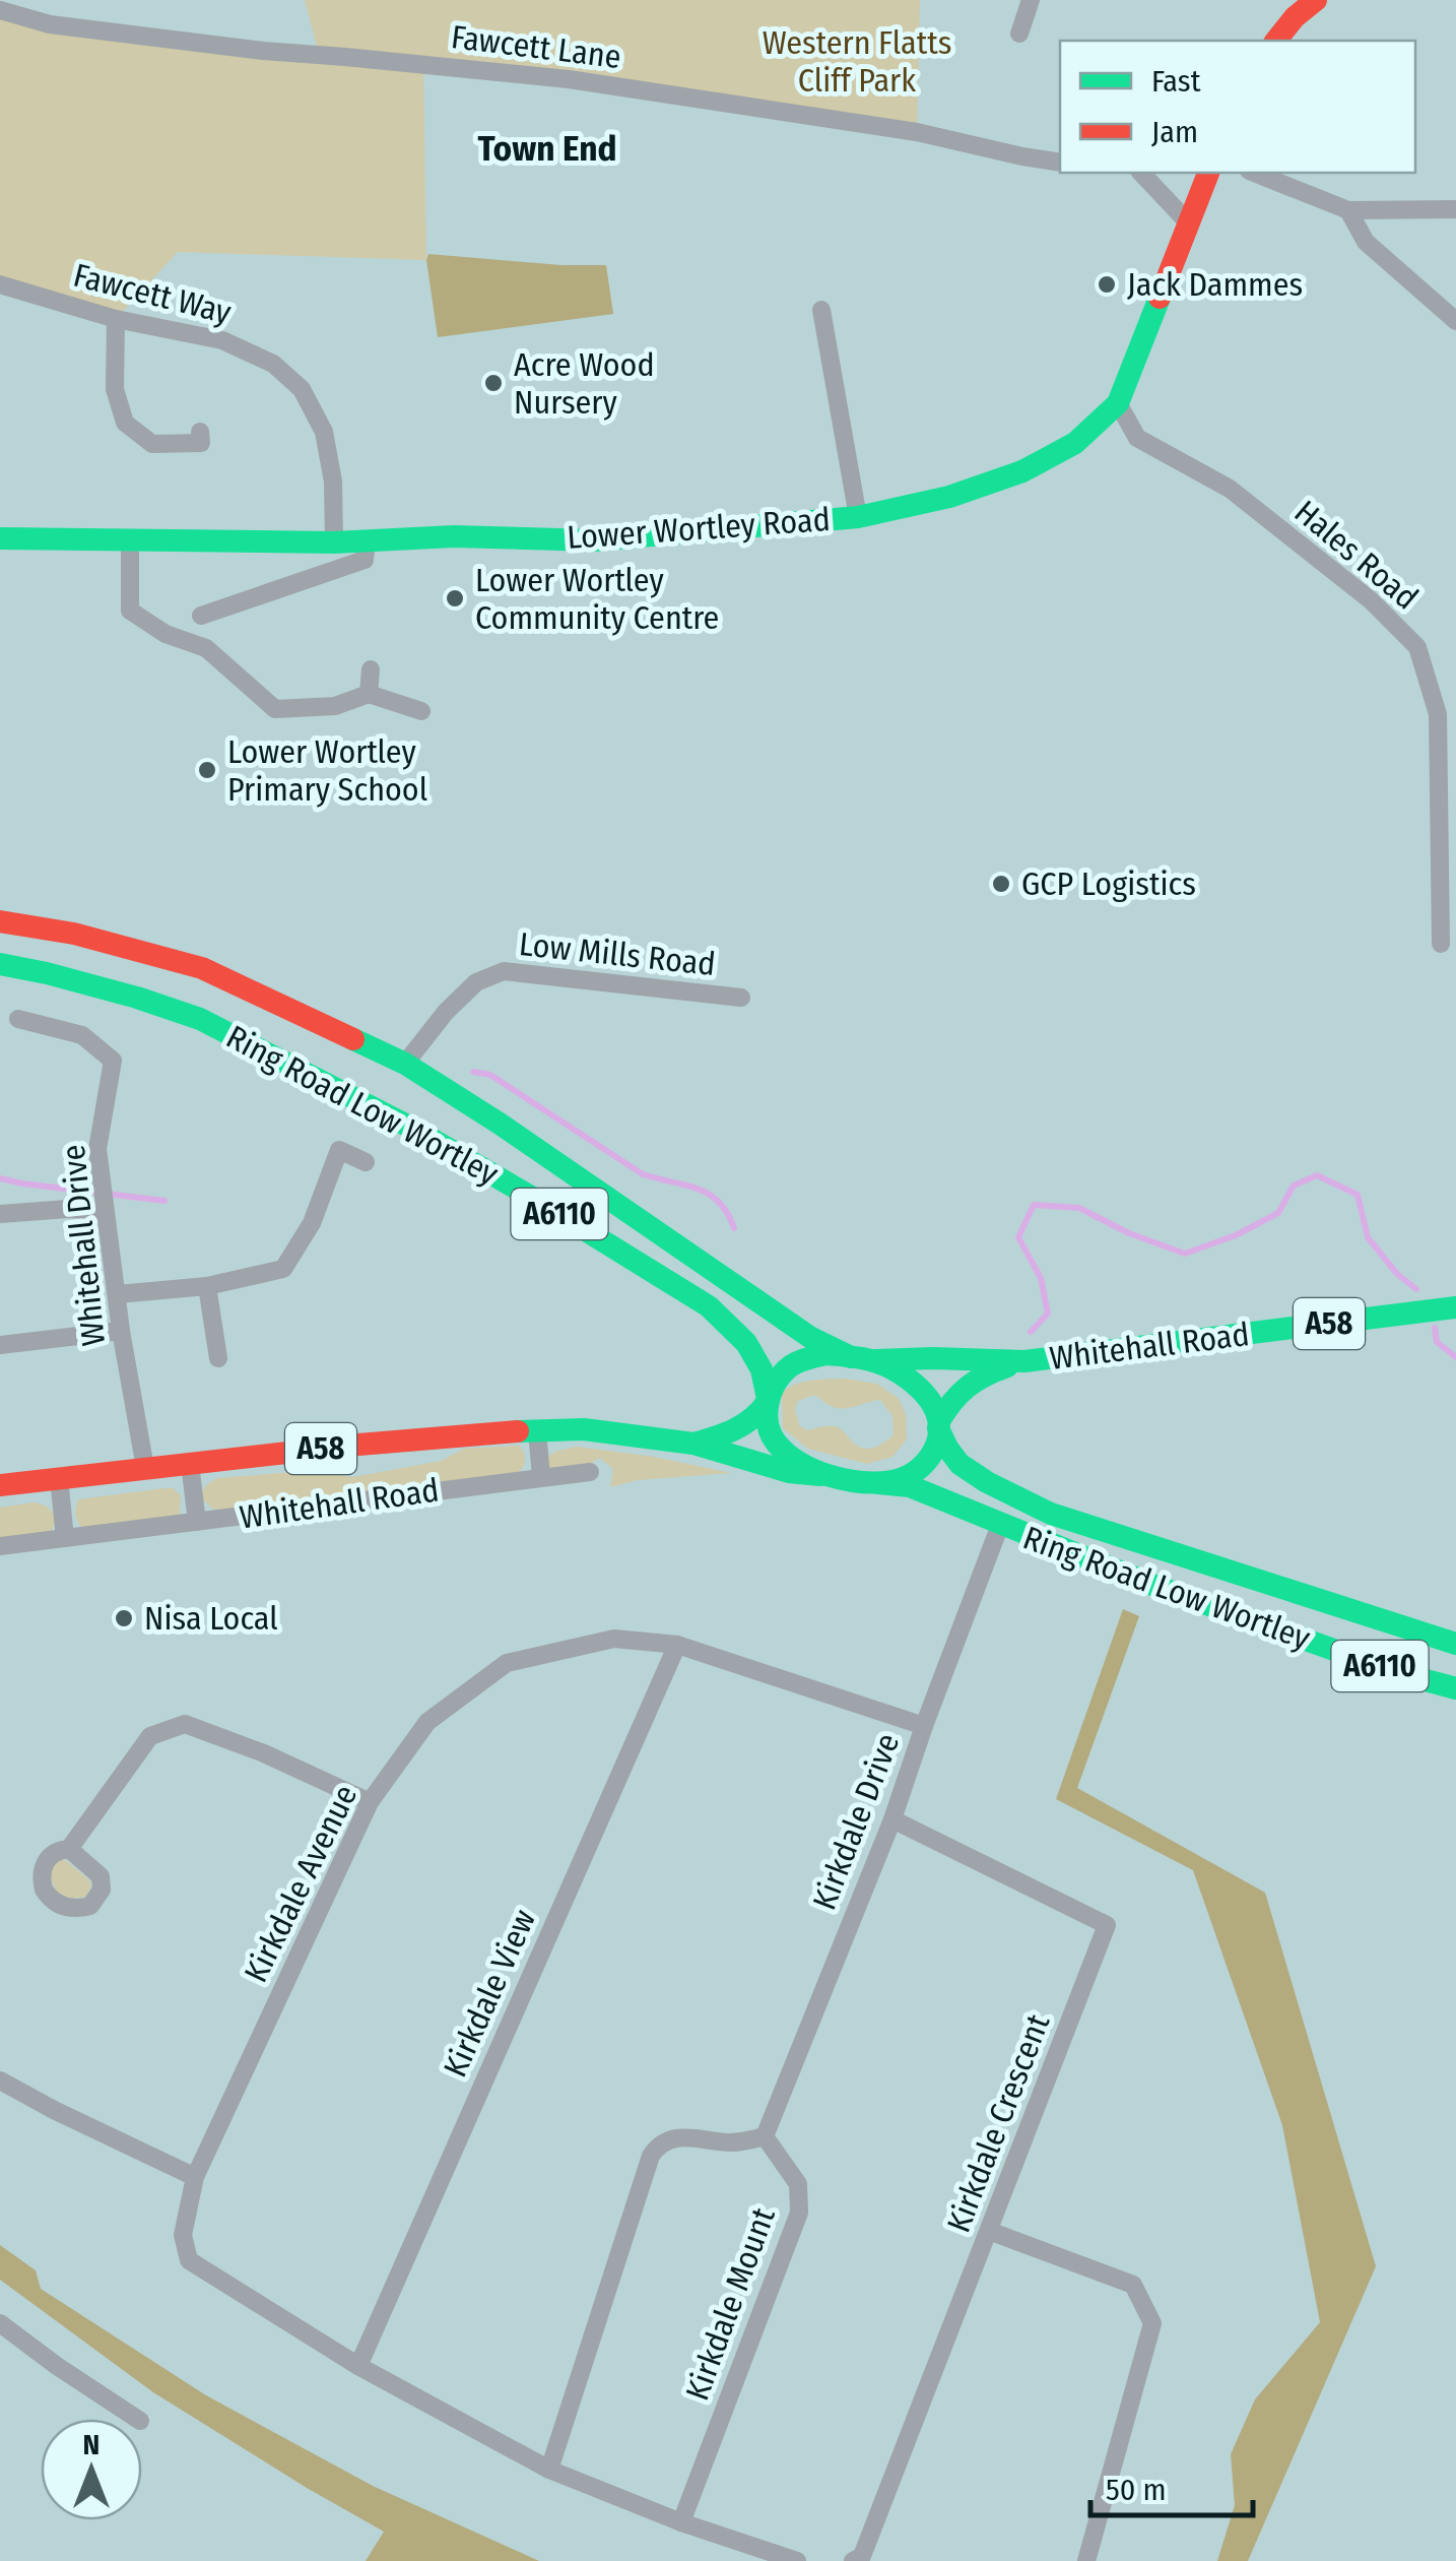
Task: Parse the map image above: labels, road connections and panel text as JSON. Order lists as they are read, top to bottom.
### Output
{
  "streets": {
    "main road": [
      "Lower Wortley Road",
      "Ring Road Low Wortley",
      "A6110",
      "A58",
      "Whitehall Road"
    ],
    "street": [
      "Fawcett Lane",
      "Fawcett Way",
      "Hales Road",
      "Low Mills Road",
      "Whitehall Drive",
      "Kirkdale Drive",
      "Kirkdale Avenue",
      "Kirkdale View",
      "Kirkdale Crescent",
      "Kirkdale Mount"
    ]
  },
  "crossings": [
    ["Fawcett Way", "Lower Wortley Road"],
    ["Lower Wortley Road", "Hales Road"],
    ["Low Mills Road", "Ring Road Low Wortley"],
    ["Ring Road Low Wortley", "A6110"],
    ["Ring Road Low Wortley", "Whitehall Road"],
    ["Ring Road Low Wortley", "Kirkdale Drive"],
    ["A6110", "Whitehall Road"],
    ["Whitehall Drive", "Whitehall Road"],
    ["Kirkdale Drive", "Kirkdale Avenue"],
    ["Kirkdale Drive", "Kirkdale Crescent"],
    ["Kirkdale Drive", "Kirkdale Mount"],
    ["Kirkdale Avenue", "Kirkdale View"]
  ],
  "districts": ["Town End"],
  "parks": ["Western Flatts Cliff Park"],
  "places": [
    "Jack Dammes",
    "Acre Wood Nursery",
    "Lower Wortley Community Centre",
    "Lower Wortley Primary School",
    "GCP Logistics",
    "Nisa Local"
  ],
  "legend": ["Fast", "Jam"],
  "scale_bar": "50 m",
  "north": "top"
}
